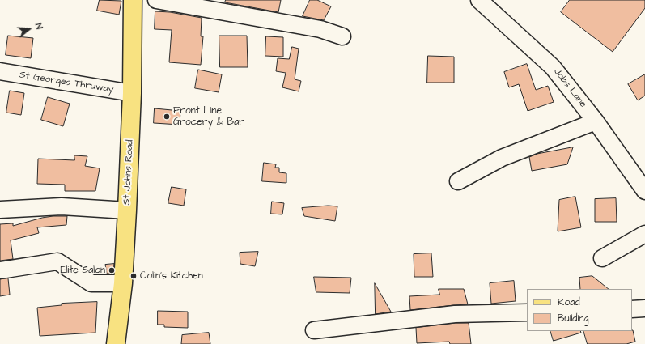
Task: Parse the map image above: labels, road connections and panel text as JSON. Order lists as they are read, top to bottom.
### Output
{
  "streets": {
    "main road": ["St Johns Road"],
    "street": ["St Georges Thruway", "Jobs Lane"]
  },
  "crossings": [
    ["St Georges Thruway", "St Johns Road"]
  ],
  "places": ["Front Line Grocery & Bar", "Elite Salon", "Colin's Kitchen"],
  "legend": ["Road", "Building"],
  "north": "right"
}
